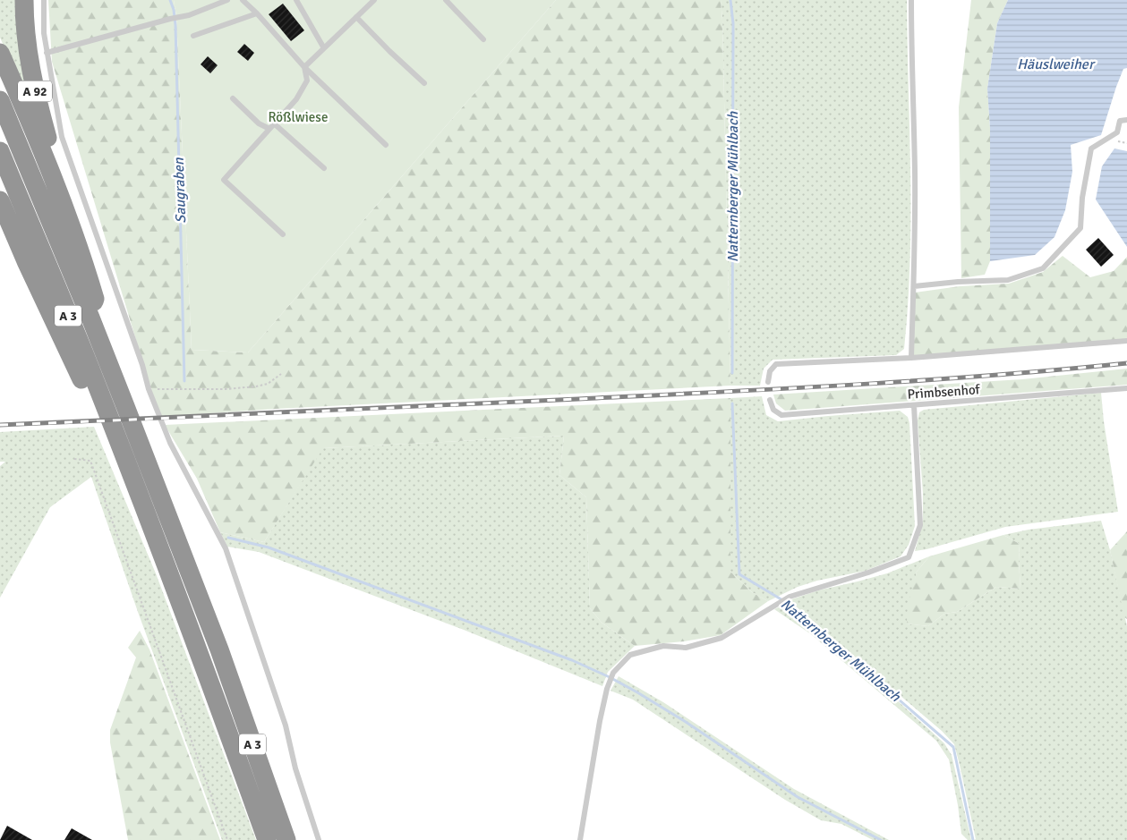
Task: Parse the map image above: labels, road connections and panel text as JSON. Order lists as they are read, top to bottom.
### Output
{
  "streets": {
    "highway": ["A 92", "A 3"],
    "lane": ["Primbsenhof"]
  },
  "crossings": [
    ["A 92", "A 3"]
  ],
  "water": ["Häuslweiher", "Natternberger Mühlbach", "Saugraben"],
  "parks": ["Rößlwiese"]
}
